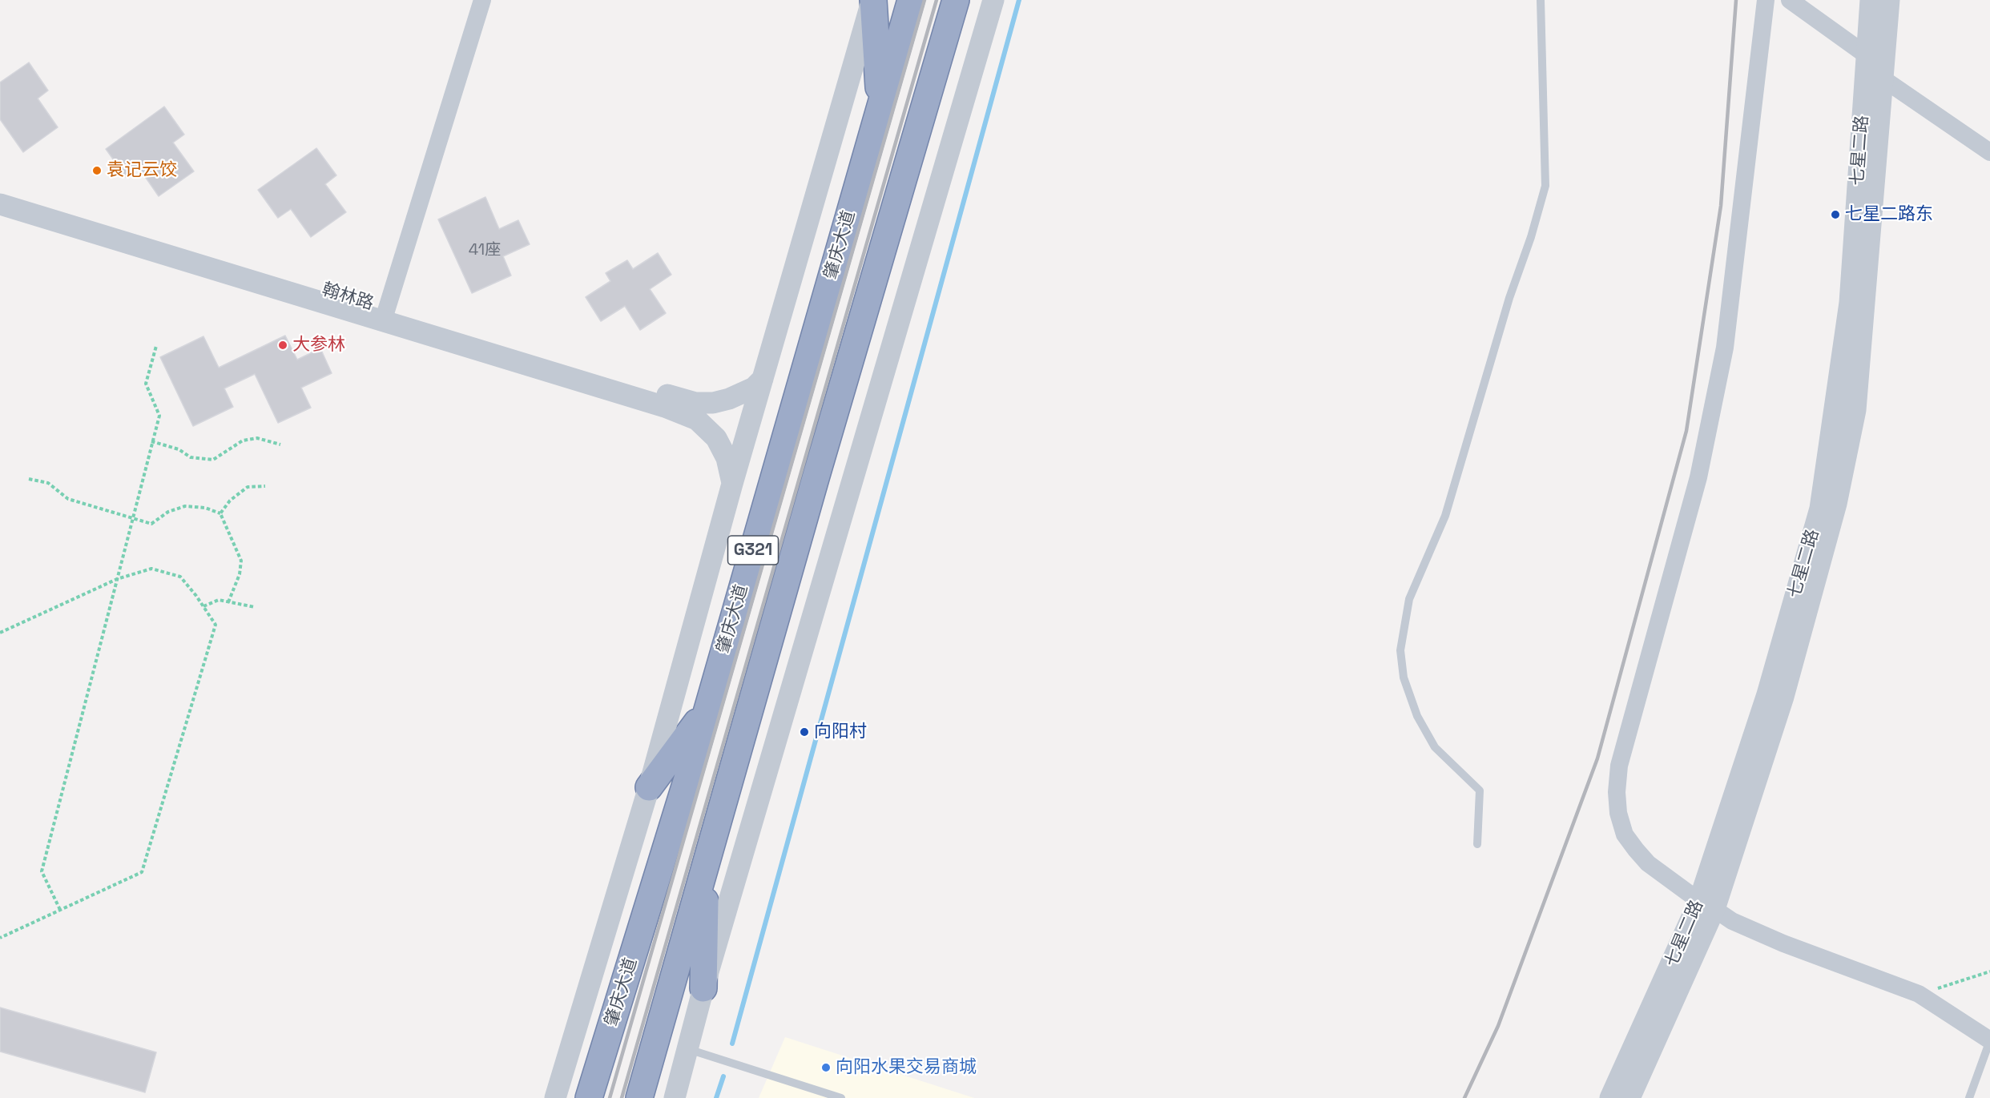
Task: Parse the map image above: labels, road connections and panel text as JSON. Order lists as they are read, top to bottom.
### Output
{
  "streets": {
    "highway": ["肇庆大道", "G321"],
    "street": ["七星二路", "翰林路"]
  },
  "places": [
    "袁记云饺",
    "七星二路东",
    "大参林",
    "向阳村",
    "向阳水果交易商城"
  ],
  "house_numbers": ["41座"]
}
